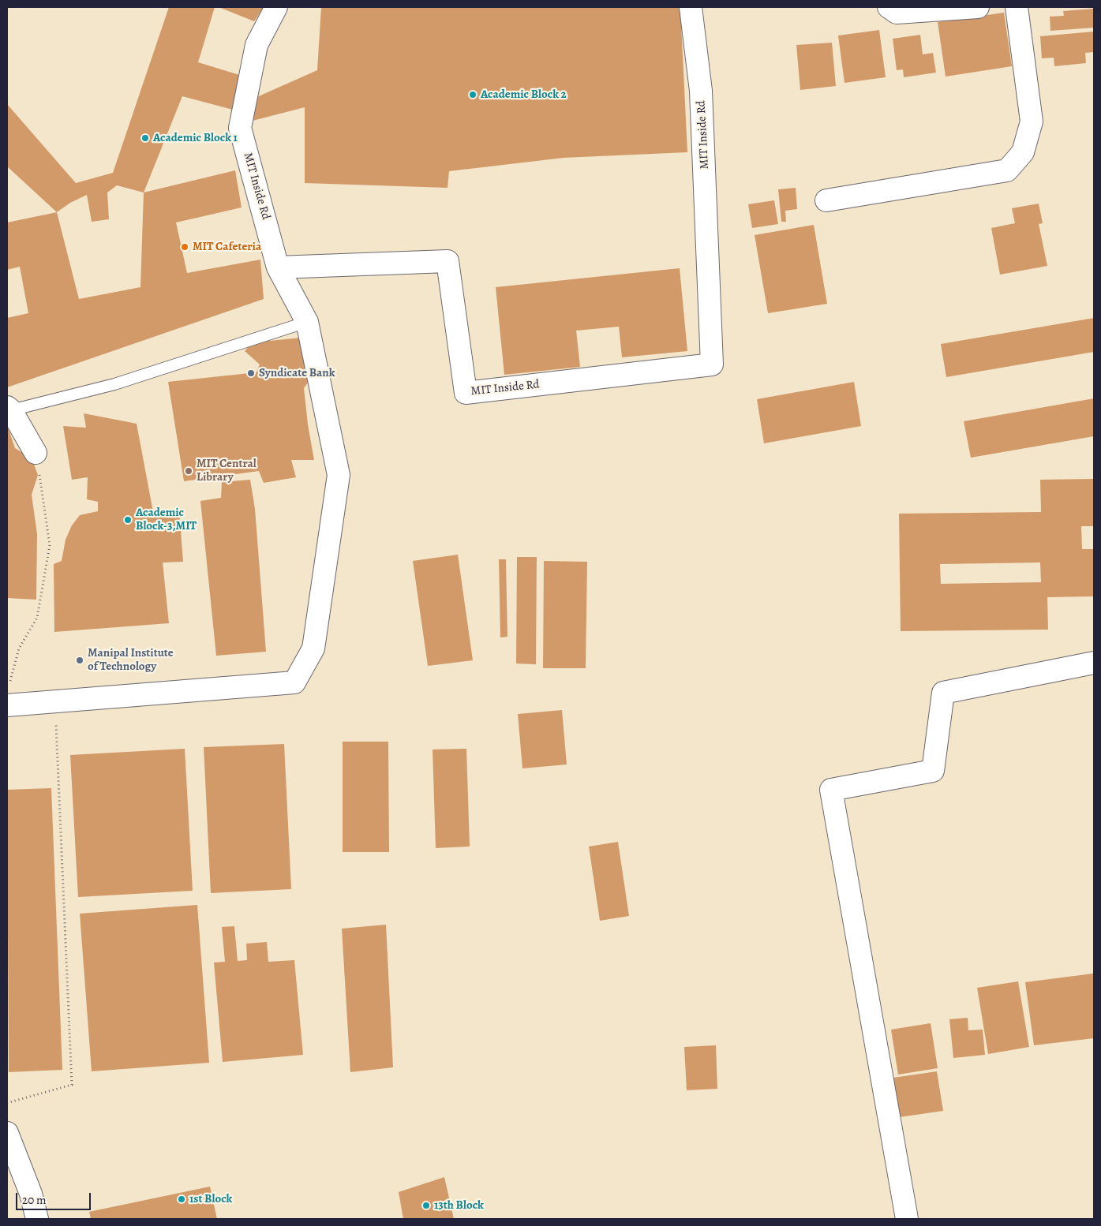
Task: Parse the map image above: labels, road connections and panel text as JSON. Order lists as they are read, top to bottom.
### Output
{
  "streets": {
    "street": ["MIT Inside Rd"]
  },
  "places": [
    "Academic Block 2",
    "Academic Block 1",
    "MIT Cafeteria",
    "Syndicate Bank",
    "MIT Central Library",
    "Academic Block-3,MIT",
    "Manipal Institute of Technology",
    "1st Block",
    "13th Block"
  ],
  "scale_bar": "20 m"
}
